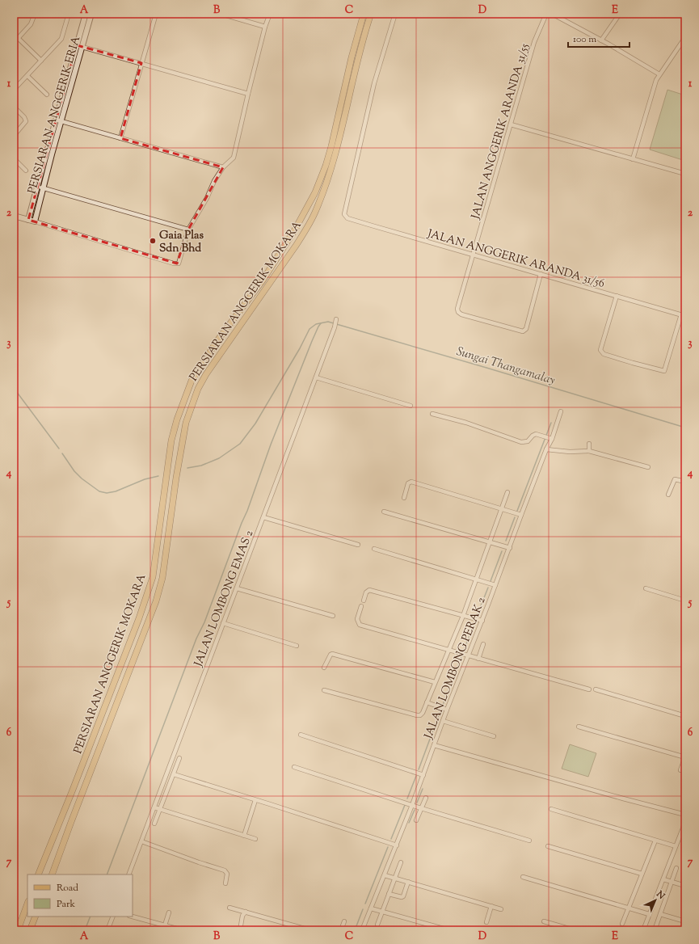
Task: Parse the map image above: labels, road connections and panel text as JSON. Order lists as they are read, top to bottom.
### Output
{
  "streets": {
    "main road": ["PERSIARAN ANGGERIK MOKARA"],
    "street": [
      "PERSIARAN ANGGERIK ERIA",
      "JALAN ANGGERIK ARANDA 31/55",
      "JALAN ANGGERIK ARANDA 31/56",
      "JALAN LOMBONG EMAS 2",
      "JALAN LOMBONG PERAK 2"
    ]
  },
  "crossings": [
    ["JALAN ANGGERIK ARANDA 31/55", "JALAN ANGGERIK ARANDA 31/56"]
  ],
  "water": ["Sungai Thangamalay"],
  "places": ["Gaia Plas Sdn Bhd"],
  "legend": ["Road", "Park"],
  "scale_bar": "100 m",
  "north": "top right",
  "grid": {
    "columns": [
      "A",
      "B",
      "C",
      "D",
      "E"
    ],
    "rows": [
      "1",
      "2",
      "3",
      "4",
      "5",
      "6",
      "7"
    ]
  }
}
